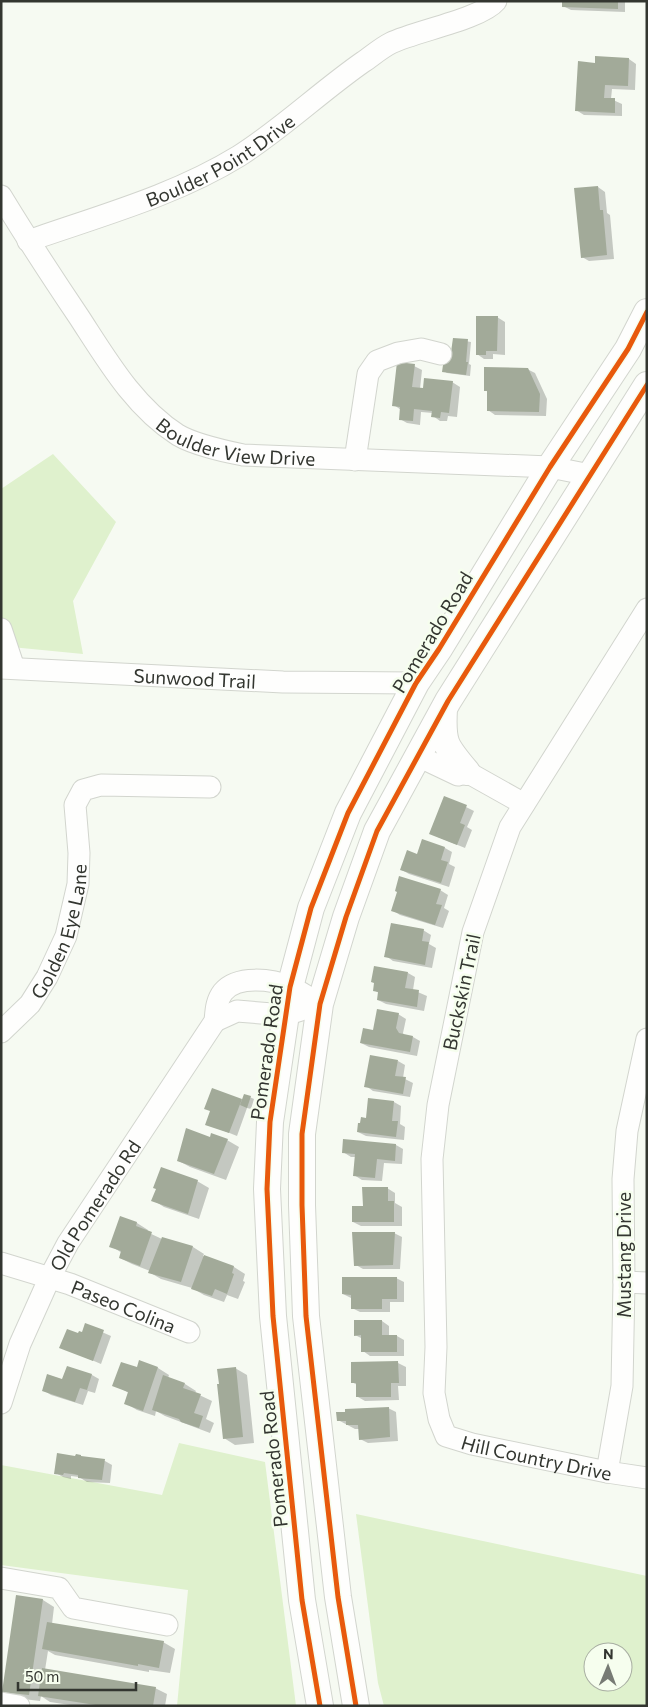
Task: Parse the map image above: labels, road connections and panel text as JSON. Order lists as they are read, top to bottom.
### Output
{
  "streets": {
    "main road": ["Pomerado Road"],
    "street": [
      "Boulder Point Drive",
      "Boulder View Drive",
      "Sunwood Trail",
      "Golden Eye Lane",
      "Buckskin Trail",
      "Old Pomerado Rd",
      "Mustang Drive",
      "Paseo Colina",
      "Hill Country Drive"
    ]
  },
  "crossings": [
    ["Boulder Point Drive", "Boulder View Drive"],
    ["Boulder View Drive", "Pomerado Road"],
    ["Pomerado Road", "Sunwood Trail"],
    ["Pomerado Road", "Old Pomerado Rd"],
    ["Buckskin Trail", "Hill Country Drive"],
    ["Old Pomerado Rd", "Paseo Colina"],
    ["Mustang Drive", "Hill Country Drive"]
  ],
  "scale_bar": "50 m",
  "north": "top"
}
